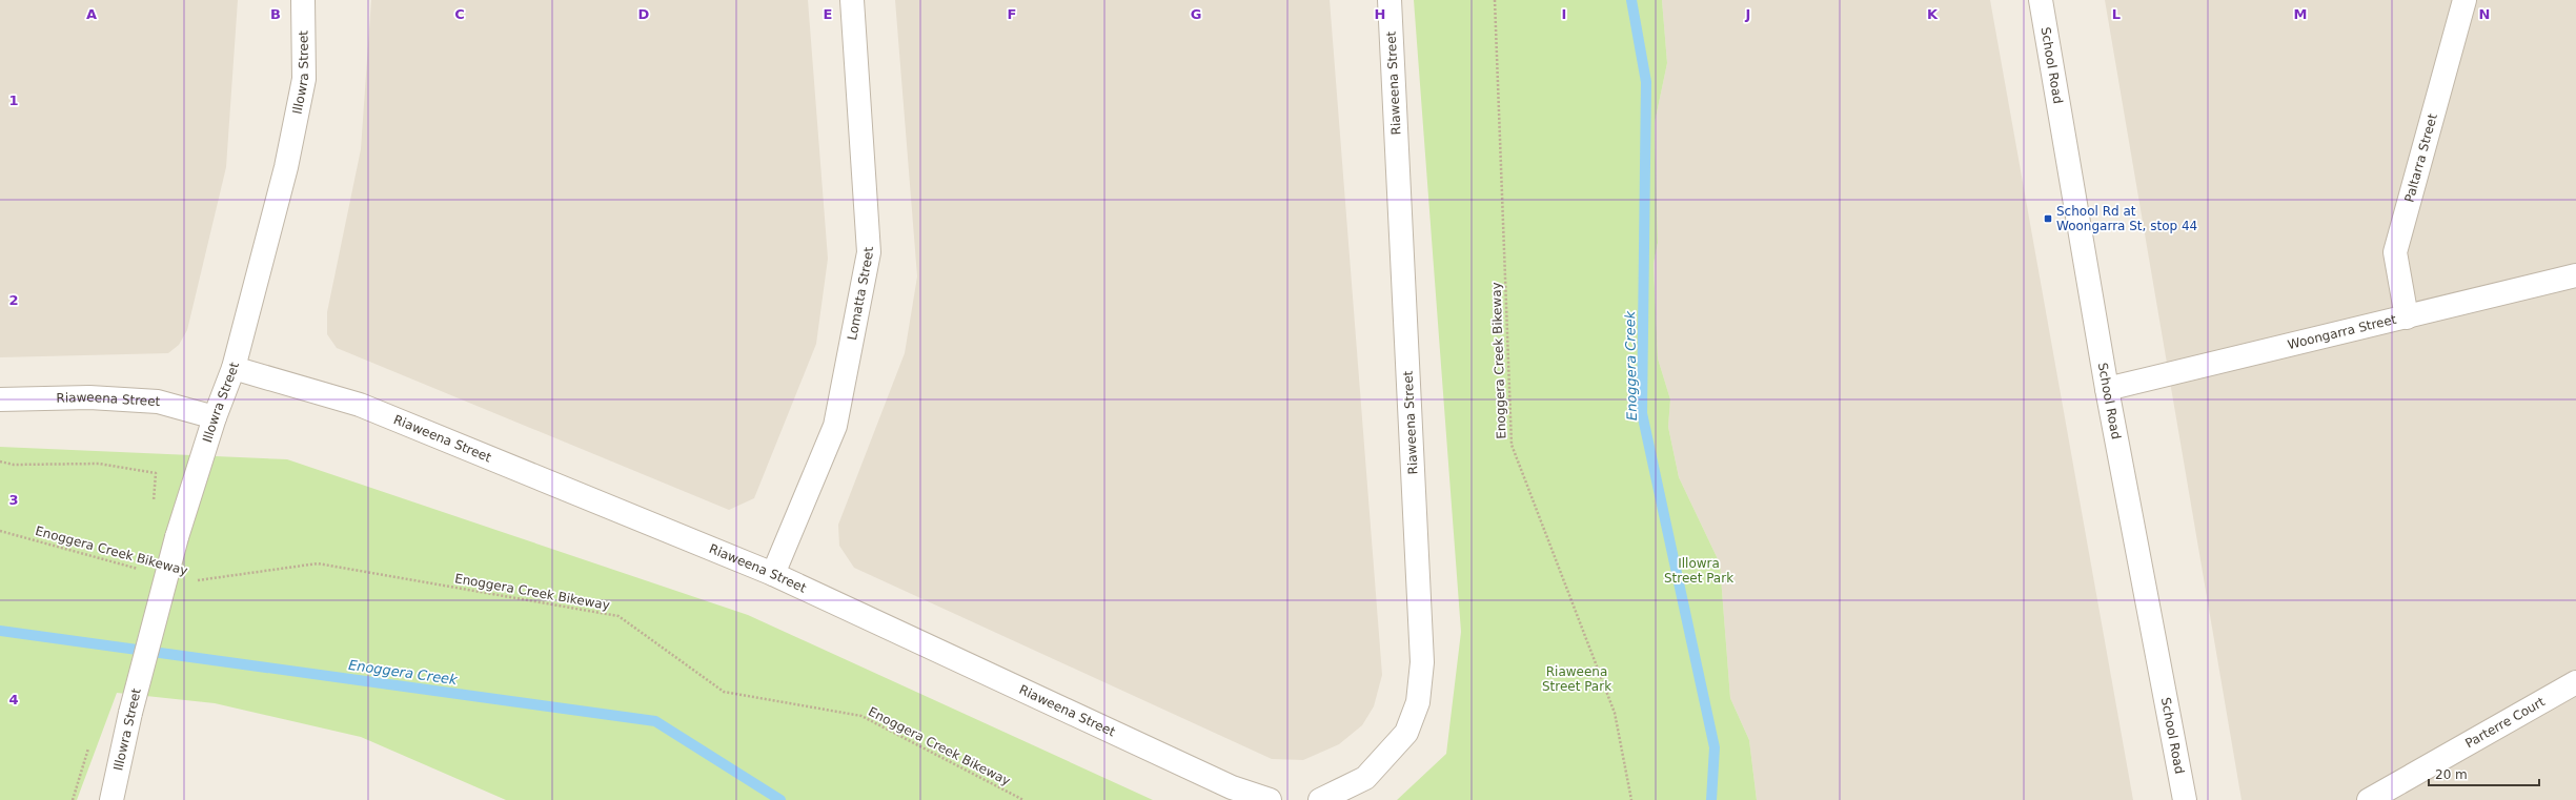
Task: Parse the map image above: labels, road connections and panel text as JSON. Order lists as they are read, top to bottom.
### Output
{
  "streets": {
    "street": [
      "School Road",
      "Illowra Street",
      "Riaweena Street",
      "Paltarra Street",
      "Lomatta Street",
      "Woongarra Street",
      "Parterre Court"
    ],
    "path": ["Enoggera Creek Bikeway"]
  },
  "crossings": [
    ["School Road", "Woongarra Street"],
    ["Illowra Street", "Riaweena Street"],
    ["Riaweena Street", "Lomatta Street"],
    ["Paltarra Street", "Woongarra Street"]
  ],
  "water": ["Enoggera Creek"],
  "parks": ["Illowra Street Park", "Riaweena Street Park"],
  "places": {
    "transit": ["School Rd at Woongarra St, stop 44"]
  },
  "scale_bar": "20 m",
  "grid": {
    "columns": [
      "A",
      "B",
      "C",
      "D",
      "E",
      "F",
      "G",
      "H",
      "I",
      "J",
      "K",
      "L",
      "M",
      "N"
    ],
    "rows": [
      "1",
      "2",
      "3",
      "4"
    ]
  }
}
